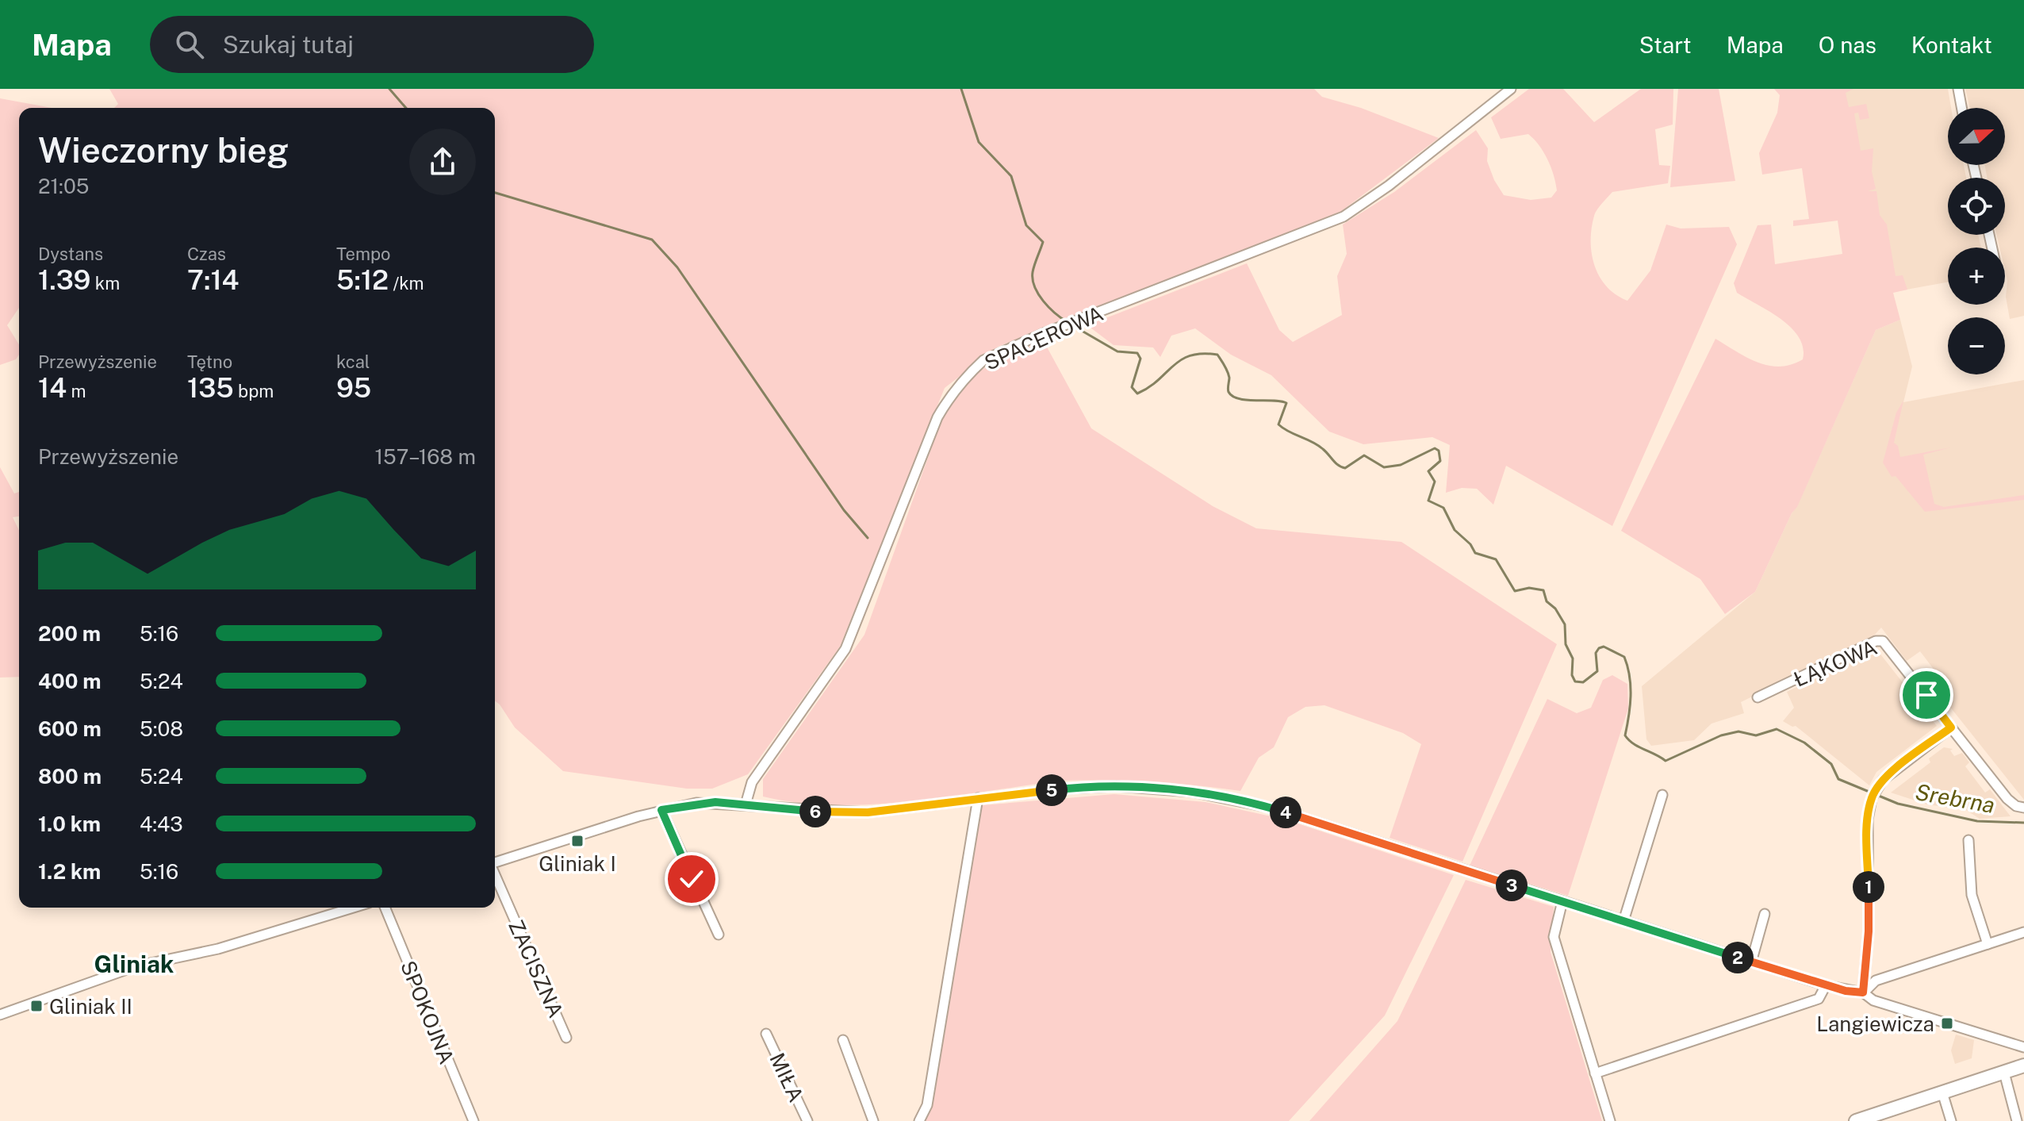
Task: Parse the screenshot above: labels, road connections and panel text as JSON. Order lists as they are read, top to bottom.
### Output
{
  "streets": {
    "street": [
      "SPACEROWA",
      "ŁĄKOWA",
      "ZACISZNA",
      "SPOKOJNA",
      "MIŁA"
    ]
  },
  "districts": ["Gliniak"],
  "water": ["Srebrna"],
  "places": {
    "transit": ["Gliniak I", "Gliniak II", "Langiewicza"]
  },
  "north": "right",
  "page": {
    "header": "Mapa",
    "search": "Szukaj tutaj",
    "nav": [
      "Start",
      "Mapa",
      "O nas",
      "Kontakt"
    ],
    "map_buttons": ["+", "−"],
    "heading": ["Wieczorny bieg", "21:05"],
    "stats": [
      ["Dystans", "1.39 km"],
      ["Czas", "7:14"],
      ["Tempo", "5:12 /km"],
      ["Przewyższenie", "14 m"],
      ["Tętno", "135 bpm"],
      ["kcal", "95"]
    ],
    "chart": ["Przewyższenie", "157–168 m"],
    "list": [
      {
        "name": "200 m",
        "note": "5:16"
      },
      {
        "name": "400 m",
        "note": "5:24"
      },
      {
        "name": "600 m",
        "note": "5:08"
      },
      {
        "name": "800 m",
        "note": "5:24"
      },
      {
        "name": "1.0 km",
        "note": "4:43"
      },
      {
        "name": "1.2 km",
        "note": "5:16"
      }
    ],
    "pins": [
      "5",
      "6",
      "4",
      "3",
      "1",
      "2"
    ]
  }
}
